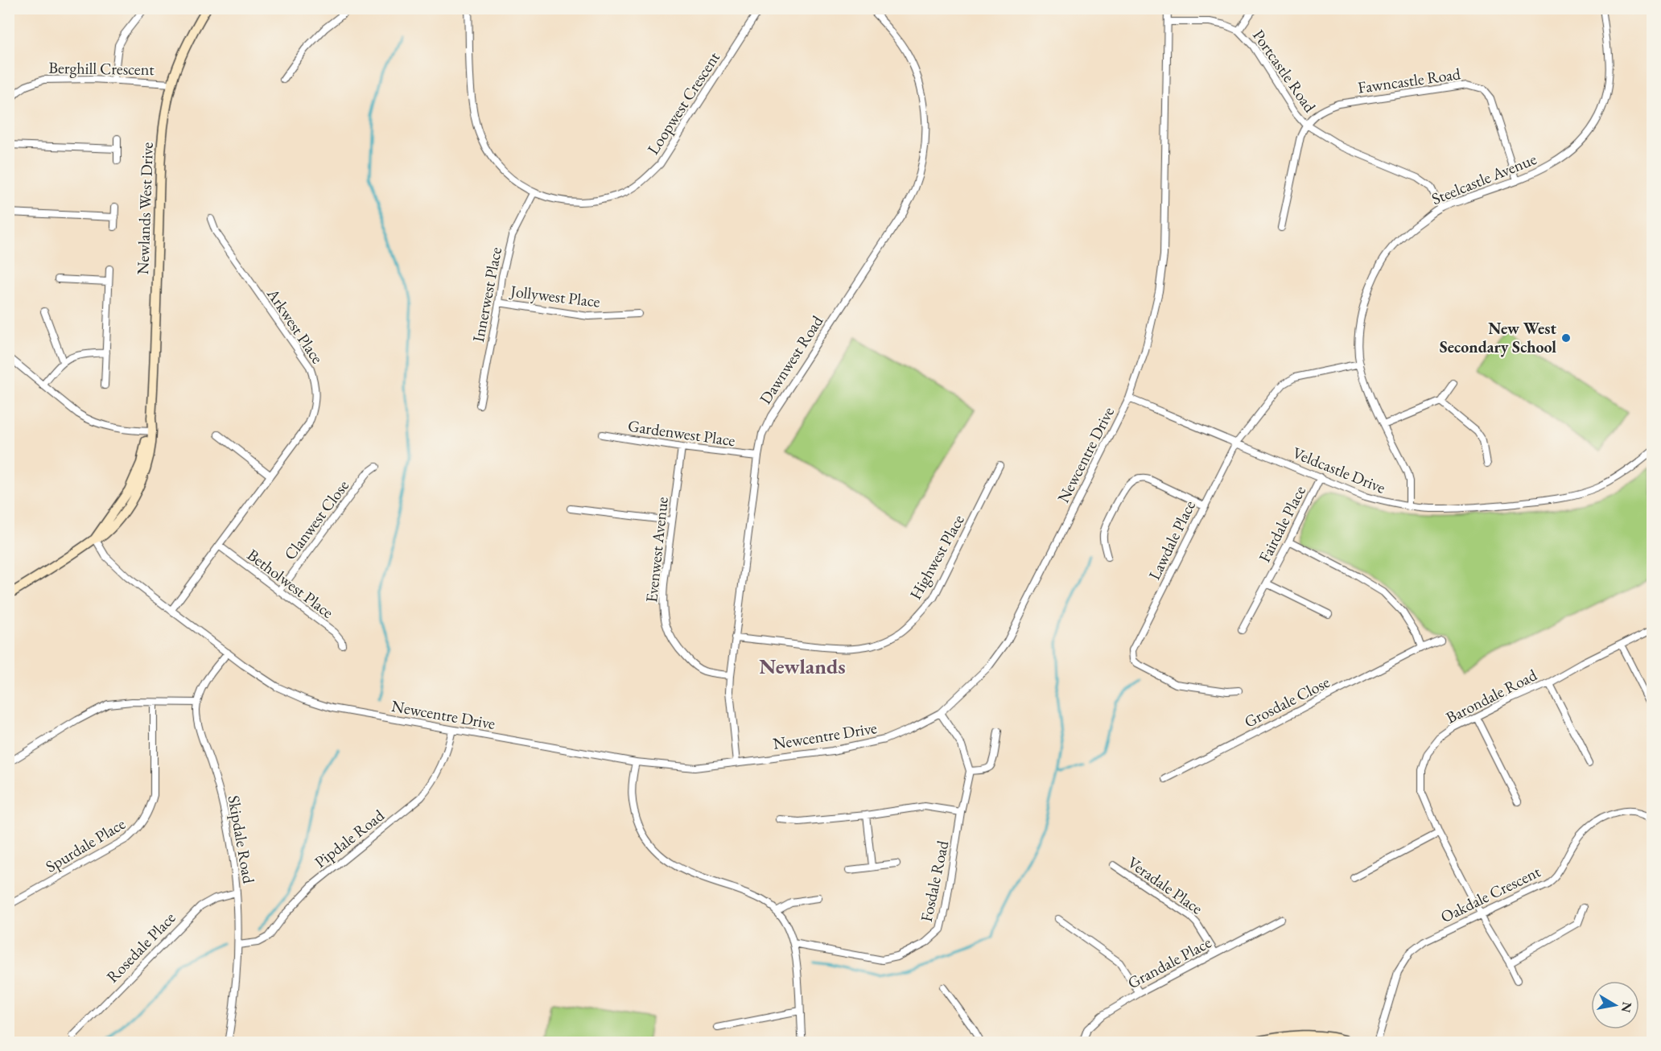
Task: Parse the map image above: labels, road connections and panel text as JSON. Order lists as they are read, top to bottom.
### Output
{
  "streets": {
    "street": [
      "Berghill Crescent",
      "Portcastle Road",
      "Fawncastle Road",
      "Loopwest Crescent",
      "Steelcastle Avenue",
      "Newlands West Drive",
      "Innerwest Place",
      "Jollywest Place",
      "Arkwest Place",
      "Dawnwest Road",
      "Gardenwest Place",
      "Newcentre Drive",
      "Veldcastle Drive",
      "Clanwest Close",
      "Fairdale Place",
      "Lawdale Place",
      "Evenwest Avenue",
      "Highwest Place",
      "Betholwest Place",
      "Barondale Road",
      "Grosdale Close",
      "Pipdale Road",
      "Skipdale Road",
      "Spurdale Place",
      "Fosdale Road",
      "Veradale Place",
      "Oakdale Crescent",
      "Rosedale Place",
      "Grandale Place"
    ]
  },
  "crossings": [
    ["Berghill Crescent", "Newlands West Drive"],
    ["Portcastle Road", "Fawncastle Road"],
    ["Portcastle Road", "Steelcastle Avenue"],
    ["Portcastle Road", "Newcentre Drive"],
    ["Fawncastle Road", "Steelcastle Avenue"],
    ["Loopwest Crescent", "Innerwest Place"],
    ["Steelcastle Avenue", "Veldcastle Drive"],
    ["Steelcastle Avenue", "Lawdale Place"],
    ["Newlands West Drive", "Newcentre Drive"],
    ["Innerwest Place", "Jollywest Place"],
    ["Arkwest Place", "Newcentre Drive"],
    ["Arkwest Place", "Betholwest Place"],
    ["Dawnwest Road", "Gardenwest Place"],
    ["Dawnwest Road", "Newcentre Drive"],
    ["Dawnwest Road", "Evenwest Avenue"],
    ["Dawnwest Road", "Highwest Place"],
    ["Gardenwest Place", "Evenwest Avenue"],
    ["Newcentre Drive", "Veldcastle Drive"],
    ["Newcentre Drive", "Pipdale Road"],
    ["Newcentre Drive", "Skipdale Road"],
    ["Veldcastle Drive", "Fairdale Place"],
    ["Veldcastle Drive", "Lawdale Place"],
    ["Clanwest Close", "Betholwest Place"],
    ["Barondale Road", "Oakdale Crescent"],
    ["Pipdale Road", "Skipdale Road"],
    ["Skipdale Road", "Rosedale Place"],
    ["Veradale Place", "Grandale Place"]
  ],
  "districts": ["Newlands"],
  "places": ["New West Secondary School"],
  "north": "right"
}
